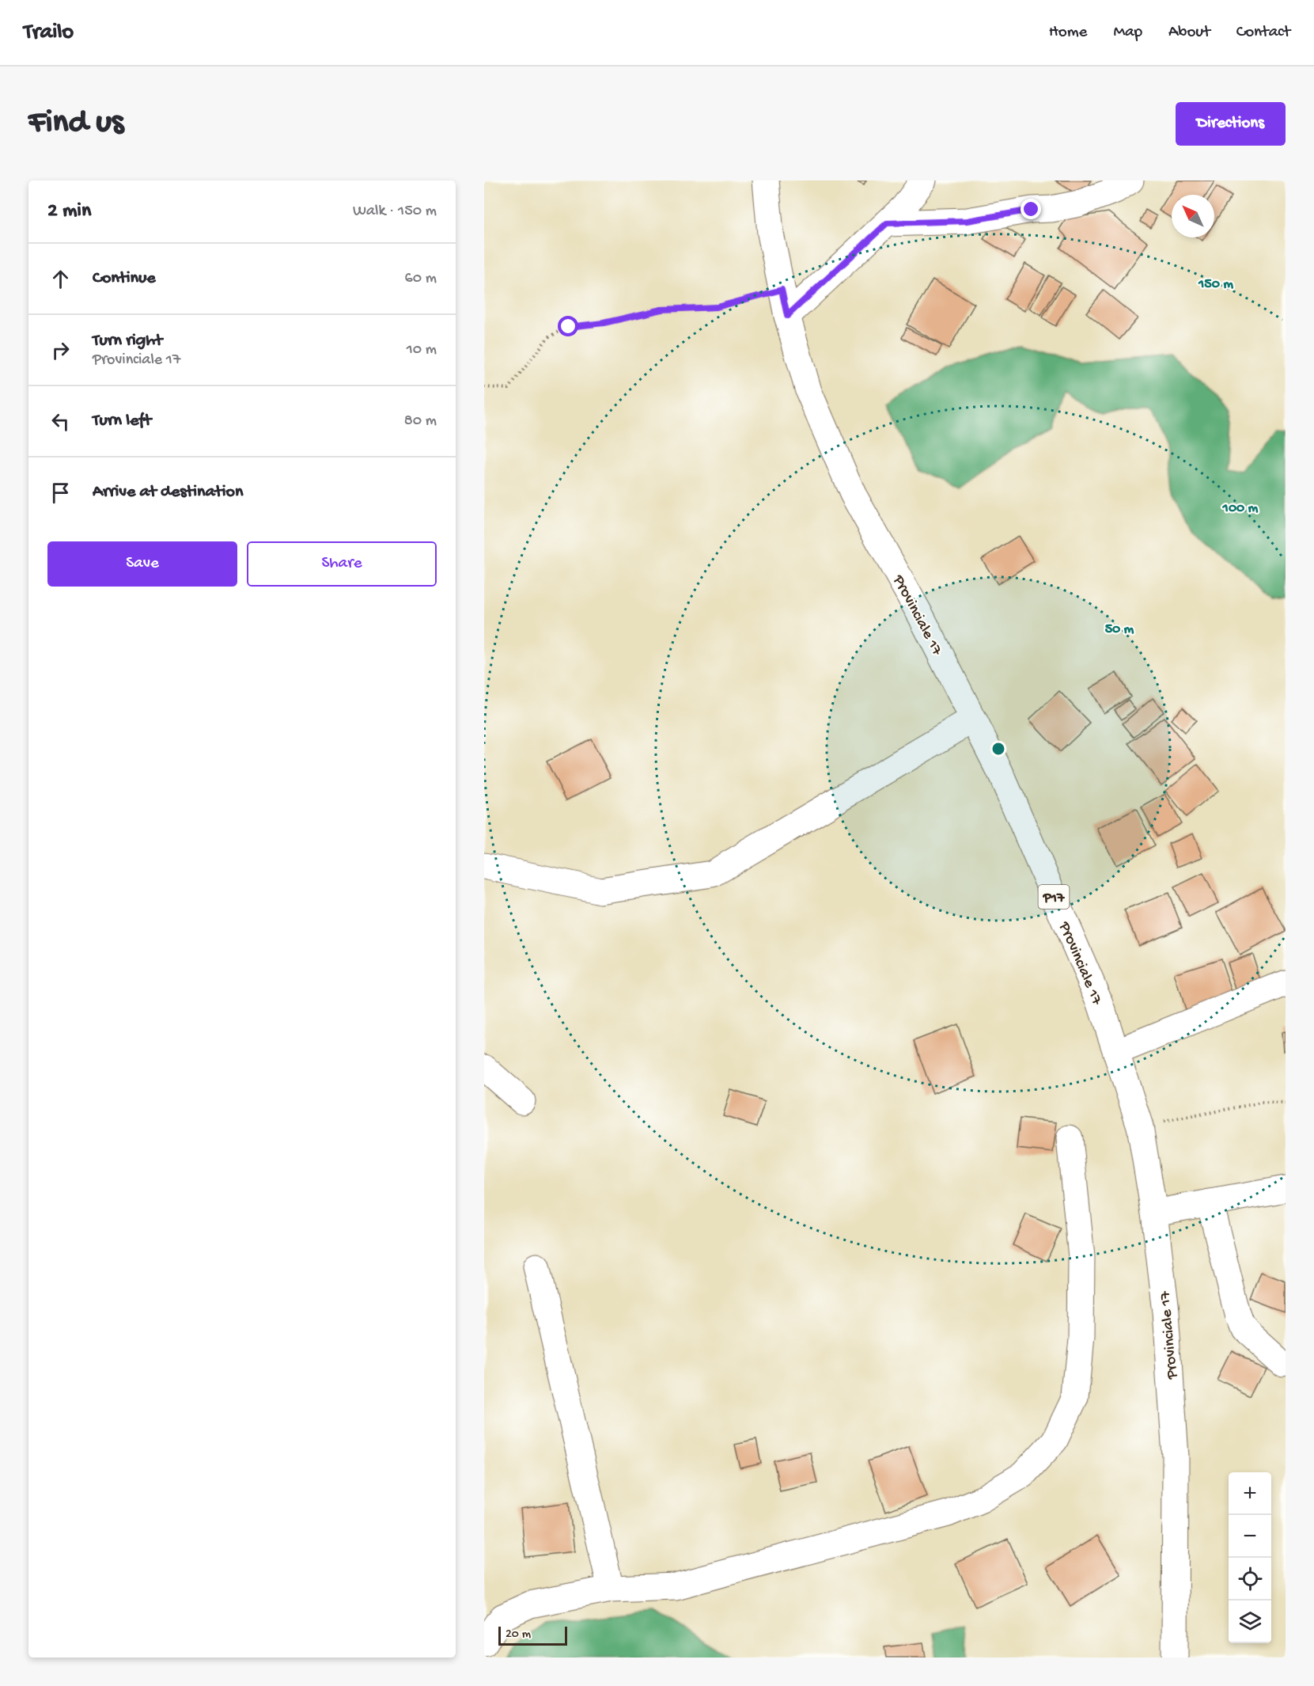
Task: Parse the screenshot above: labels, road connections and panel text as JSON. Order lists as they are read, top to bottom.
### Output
{
  "streets": {
    "street": ["Provinciale 17", "P17"]
  },
  "scale_bar": "20 m",
  "north": "top left",
  "page": {
    "header": "Trailo",
    "nav": [
      "Home",
      "Map",
      "About",
      "Contact"
    ],
    "buttons": [
      "Directions",
      ["Save", "Share"]
    ],
    "title": "Find us",
    "heading": ["2 min", "Walk · 150 m"],
    "list": [
      ["Continue", "60 m"],
      ["Turn right", "Provinciale 17", "10 m"],
      ["Turn left", "80 m"],
      "Arrive at destination"
    ],
    "map_buttons": ["+", "−"],
    "scale": "20 m"
  },
  "rings": ["150 m", "100 m", "50 m"]
}
